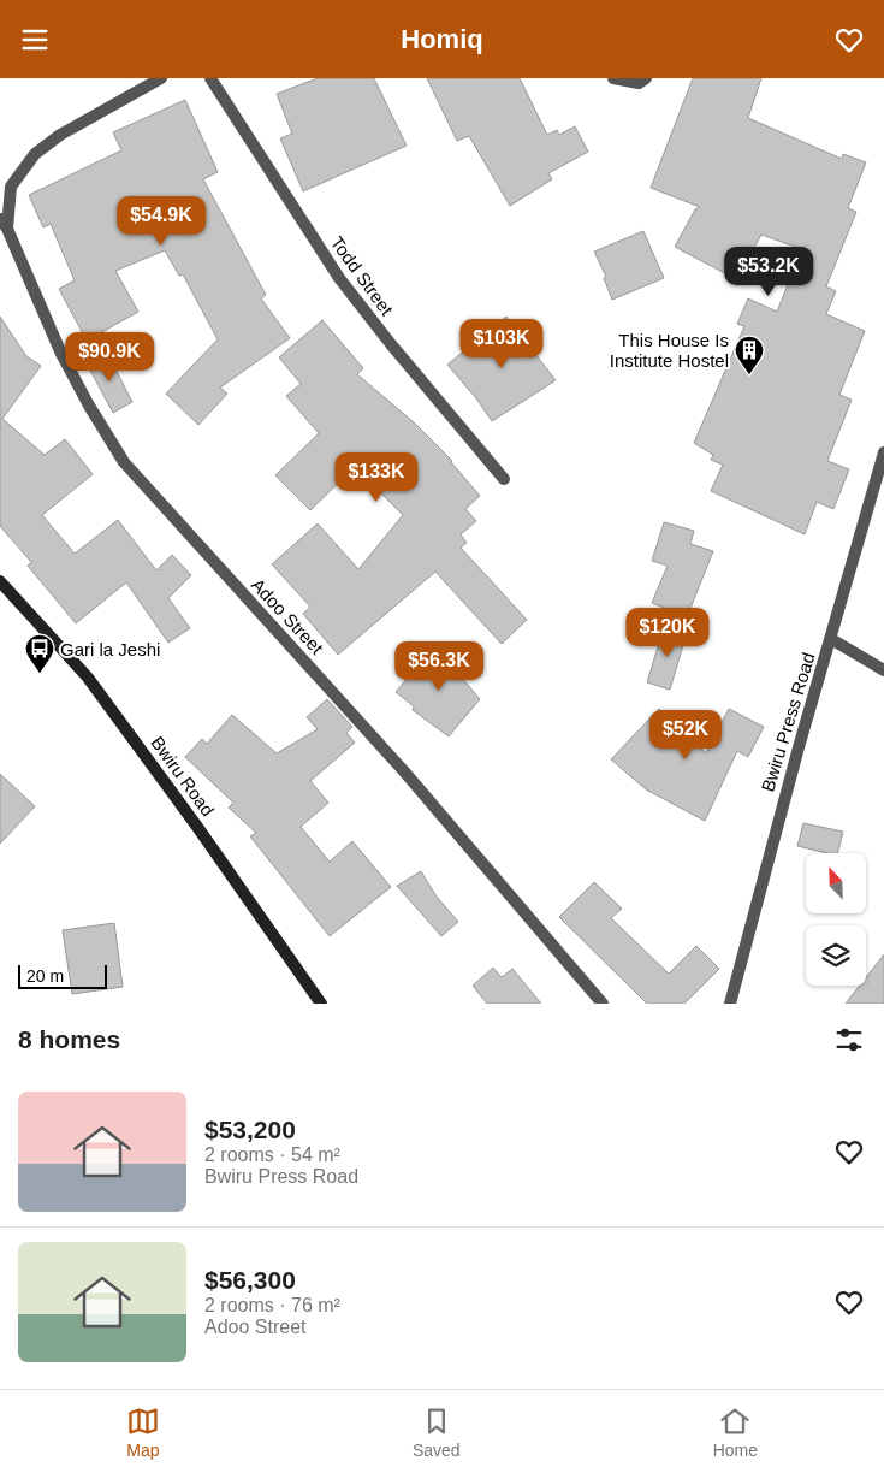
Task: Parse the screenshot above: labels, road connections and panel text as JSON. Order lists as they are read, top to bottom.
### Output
{
  "streets": {
    "main road": ["Bwiru Road"],
    "street": ["Todd Street", "Adoo Street", "Bwiru Press Road"]
  },
  "places": {
    "building": ["This House Is Institute Hostel"],
    "bus stop": ["Gari la Jeshi"]
  },
  "scale_bar": "20 m",
  "north": "top left",
  "page": {
    "header": "Homiq",
    "price": [
      "$54.9K",
      "$53.2K",
      "$103K",
      "$90.9K",
      "$133K",
      "$120K",
      "$56.3K",
      "$52K"
    ],
    "scale": "20 m",
    "heading": "8 homes",
    "list": [
      {
        "name": "$53,200",
        "note": "2 rooms · 54 m² · Bwiru Press Road"
      },
      {
        "name": "$56,300",
        "note": "2 rooms · 76 m² · Adoo Street"
      }
    ],
    "tabs": ["Map", "Saved", "Home"]
  }
}
